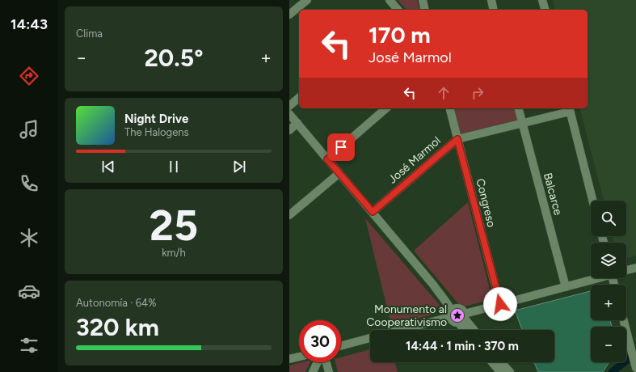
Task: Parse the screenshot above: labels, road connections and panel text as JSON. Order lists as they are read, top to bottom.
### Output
{
  "streets": {
    "street": ["José Marmol", "Balcarce", "Congreso"]
  },
  "crossings": [
    ["José Marmol", "Balcarce"],
    ["José Marmol", "Congreso"]
  ],
  "places": {
    "place": ["Monumento al Cooperativismo"]
  },
  "page": {
    "tabs": "14:43",
    "tile": [
      "Clima",
      ["25", "km/h"],
      ["Autonomía · 64%", "320 km"]
    ],
    "turn": ["170 m", "José Marmol"],
    "heat": ["−", "20.5°", "+"],
    "song": ["Night Drive", "The Halogens"],
    "map_buttons": ["+", "−"],
    "limit": "30",
    "trip": "14:44 · 1 min · 370 m"
  }
}
